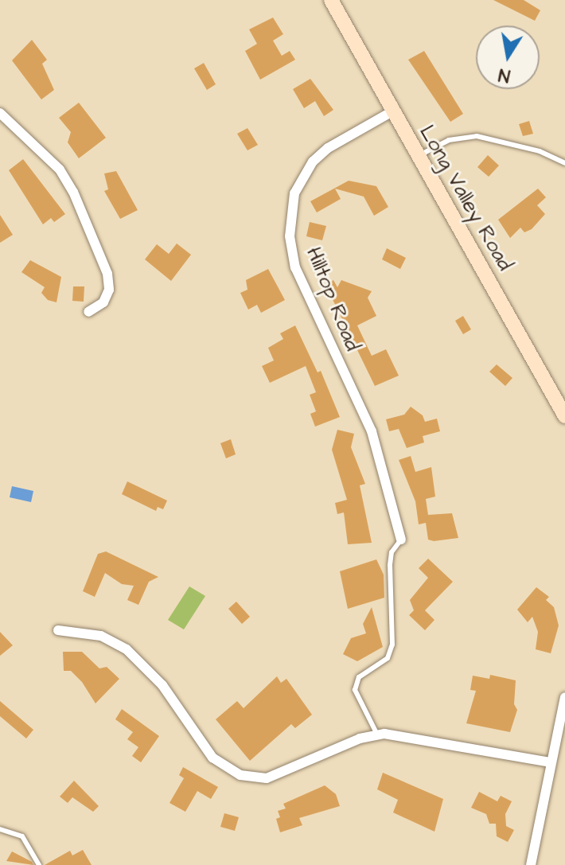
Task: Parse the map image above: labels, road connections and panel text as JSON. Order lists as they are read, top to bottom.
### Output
{
  "streets": {
    "street": ["Long Valley Road", "Hilltop Road"]
  },
  "crossings": [
    ["Long Valley Road", "Hilltop Road"]
  ],
  "north": "bottom"
}
